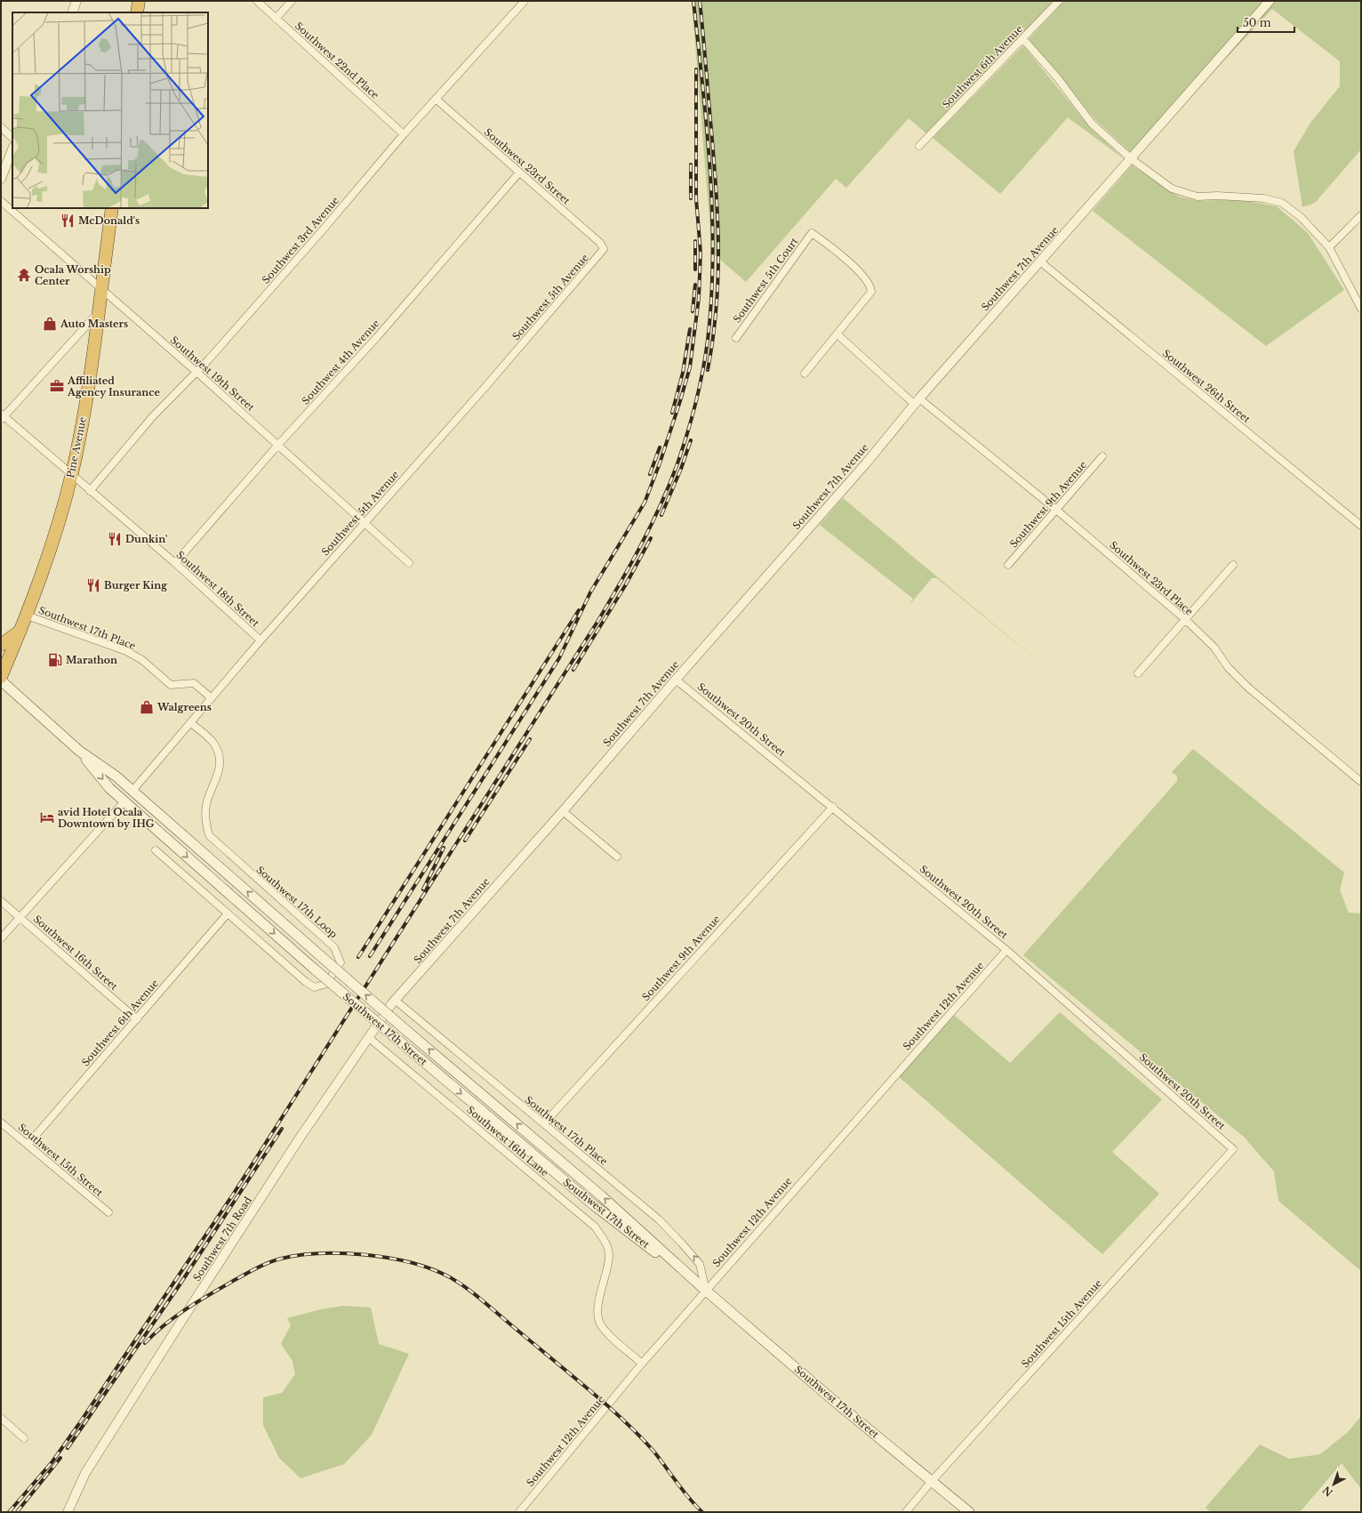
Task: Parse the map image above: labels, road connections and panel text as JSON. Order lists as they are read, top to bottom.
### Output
{
  "streets": {
    "highway": ["Pine Avenue"],
    "main road": ["Southwest 17th Street"],
    "street": [
      "Southwest 22nd Place",
      "Southwest 6th Avenue",
      "Southwest 23rd Street",
      "Southwest 3rd Avenue",
      "Southwest 7th Avenue",
      "Southwest 5th Court",
      "Southwest 5th Avenue",
      "Southwest 4th Avenue",
      "Southwest 19th Street",
      "Southwest 26th Street",
      "Southwest 9th Avenue",
      "Southwest 23rd Place",
      "Southwest 18th Street",
      "Southwest 17th Place",
      "Southwest 20th Street",
      "Southwest 17th Loop",
      "Southwest 16th Street",
      "Southwest 12th Avenue",
      "Southwest 16th Lane",
      "Southwest 15th Street",
      "Southwest 7th Road",
      "Southwest 15th Avenue"
    ]
  },
  "crossings": [
    ["Southwest 22nd Place", "Southwest 3rd Avenue"],
    ["Southwest 6th Avenue", "Southwest 17th Loop"],
    ["Southwest 6th Avenue", "Southwest 16th Street"],
    ["Southwest 6th Avenue", "Southwest 15th Street"],
    ["Southwest 23rd Street", "Southwest 3rd Avenue"],
    ["Southwest 23rd Street", "Southwest 5th Avenue"],
    ["Southwest 23rd Street", "Southwest 4th Avenue"],
    ["Southwest 3rd Avenue", "Southwest 19th Street"],
    ["Southwest 3rd Avenue", "Southwest 18th Street"],
    ["Southwest 7th Avenue", "Southwest 26th Street"],
    ["Southwest 7th Avenue", "Southwest 23rd Place"],
    ["Southwest 7th Avenue", "Southwest 20th Street"],
    ["Southwest 7th Avenue", "Southwest 7th Road"],
    ["Southwest 5th Court", "Southwest 23rd Place"],
    ["Southwest 5th Avenue", "Southwest 19th Street"],
    ["Southwest 5th Avenue", "Southwest 18th Street"],
    ["Southwest 5th Avenue", "Southwest 17th Place"],
    ["Southwest 5th Avenue", "Southwest 17th Loop"],
    ["Southwest 5th Avenue", "Southwest 17th Street"],
    ["Southwest 4th Avenue", "Southwest 19th Street"],
    ["Southwest 4th Avenue", "Southwest 18th Street"],
    ["Southwest 19th Street", "Pine Avenue"],
    ["Pine Avenue", "Southwest 18th Street"],
    ["Pine Avenue", "Southwest 17th Place"],
    ["Southwest 9th Avenue", "Southwest 23rd Place"],
    ["Southwest 9th Avenue", "Southwest 17th Place"],
    ["Southwest 9th Avenue", "Southwest 20th Street"],
    ["Southwest 17th Place", "Southwest 12th Avenue"],
    ["Southwest 17th Place", "Southwest 17th Street"],
    ["Southwest 17th Place", "Southwest 7th Road"],
    ["Southwest 20th Street", "Southwest 12th Avenue"],
    ["Southwest 20th Street", "Southwest 15th Avenue"],
    ["Southwest 12th Avenue", "Southwest 17th Street"],
    ["Southwest 12th Avenue", "Southwest 16th Lane"],
    ["Southwest 17th Street", "Southwest 15th Avenue"],
    ["Southwest 16th Lane", "Southwest 7th Road"]
  ],
  "one_way": ["Southwest 17th Place"],
  "places": {
    "restaurant": ["McDonald's", "Dunkin'", "Burger King"],
    "temple": ["Ocala Worship Center"],
    "shop": ["Auto Masters", "Walgreens"],
    "office": ["Affiliated Agency Insurance"],
    "fuel station": ["Marathon"],
    "hotel": ["avid Hotel Ocala Downtown by IHG"]
  },
  "scale_bar": "50 m",
  "north": "bottom left"
}
